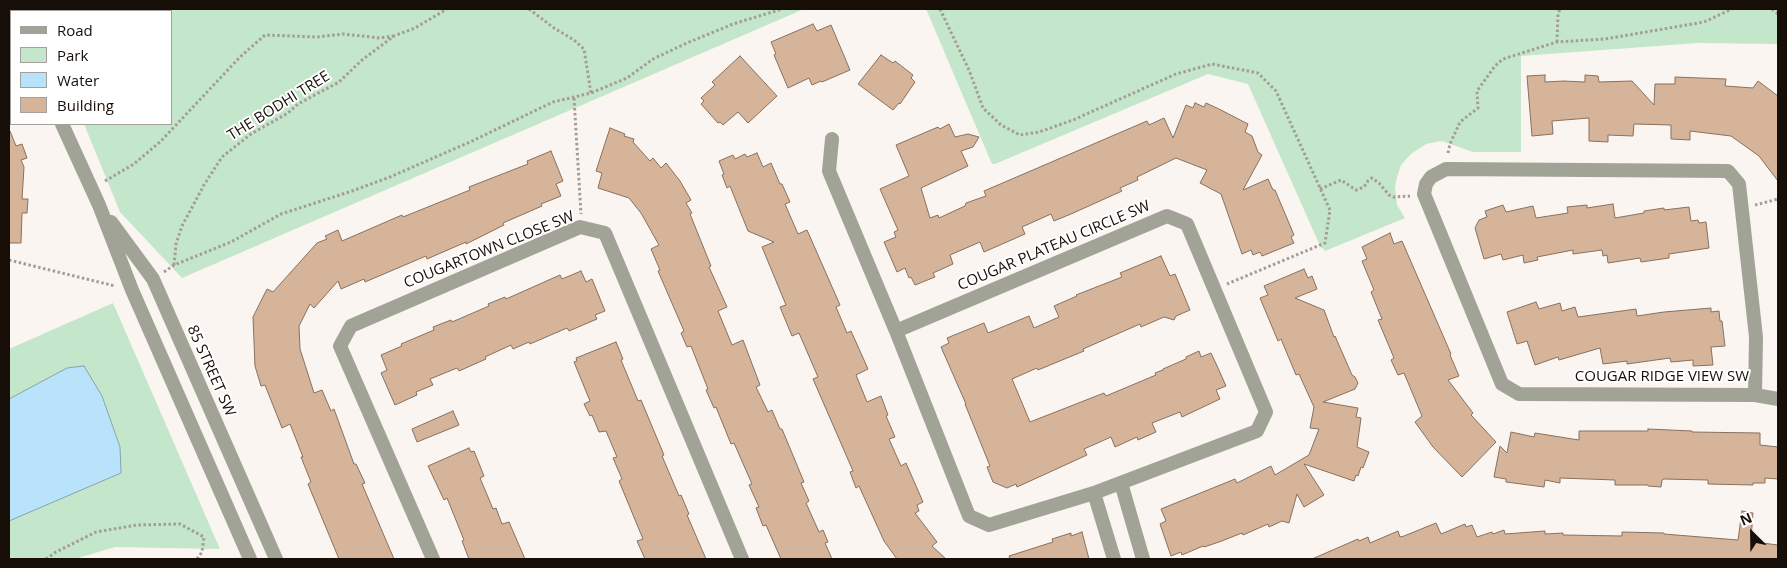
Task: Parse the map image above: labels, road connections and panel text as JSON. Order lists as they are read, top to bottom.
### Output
{
  "streets": {
    "street": [
      "COUGAR PLATEAU CIRCLE SW",
      "COUGARTOWN CLOSE SW",
      "85 STREET SW",
      "COUGAR RIDGE VIEW SW"
    ],
    "path": ["THE BODHI TREE"]
  },
  "legend": [
    "Road",
    "Park",
    "Water",
    "Building"
  ],
  "north": "top left"
}
